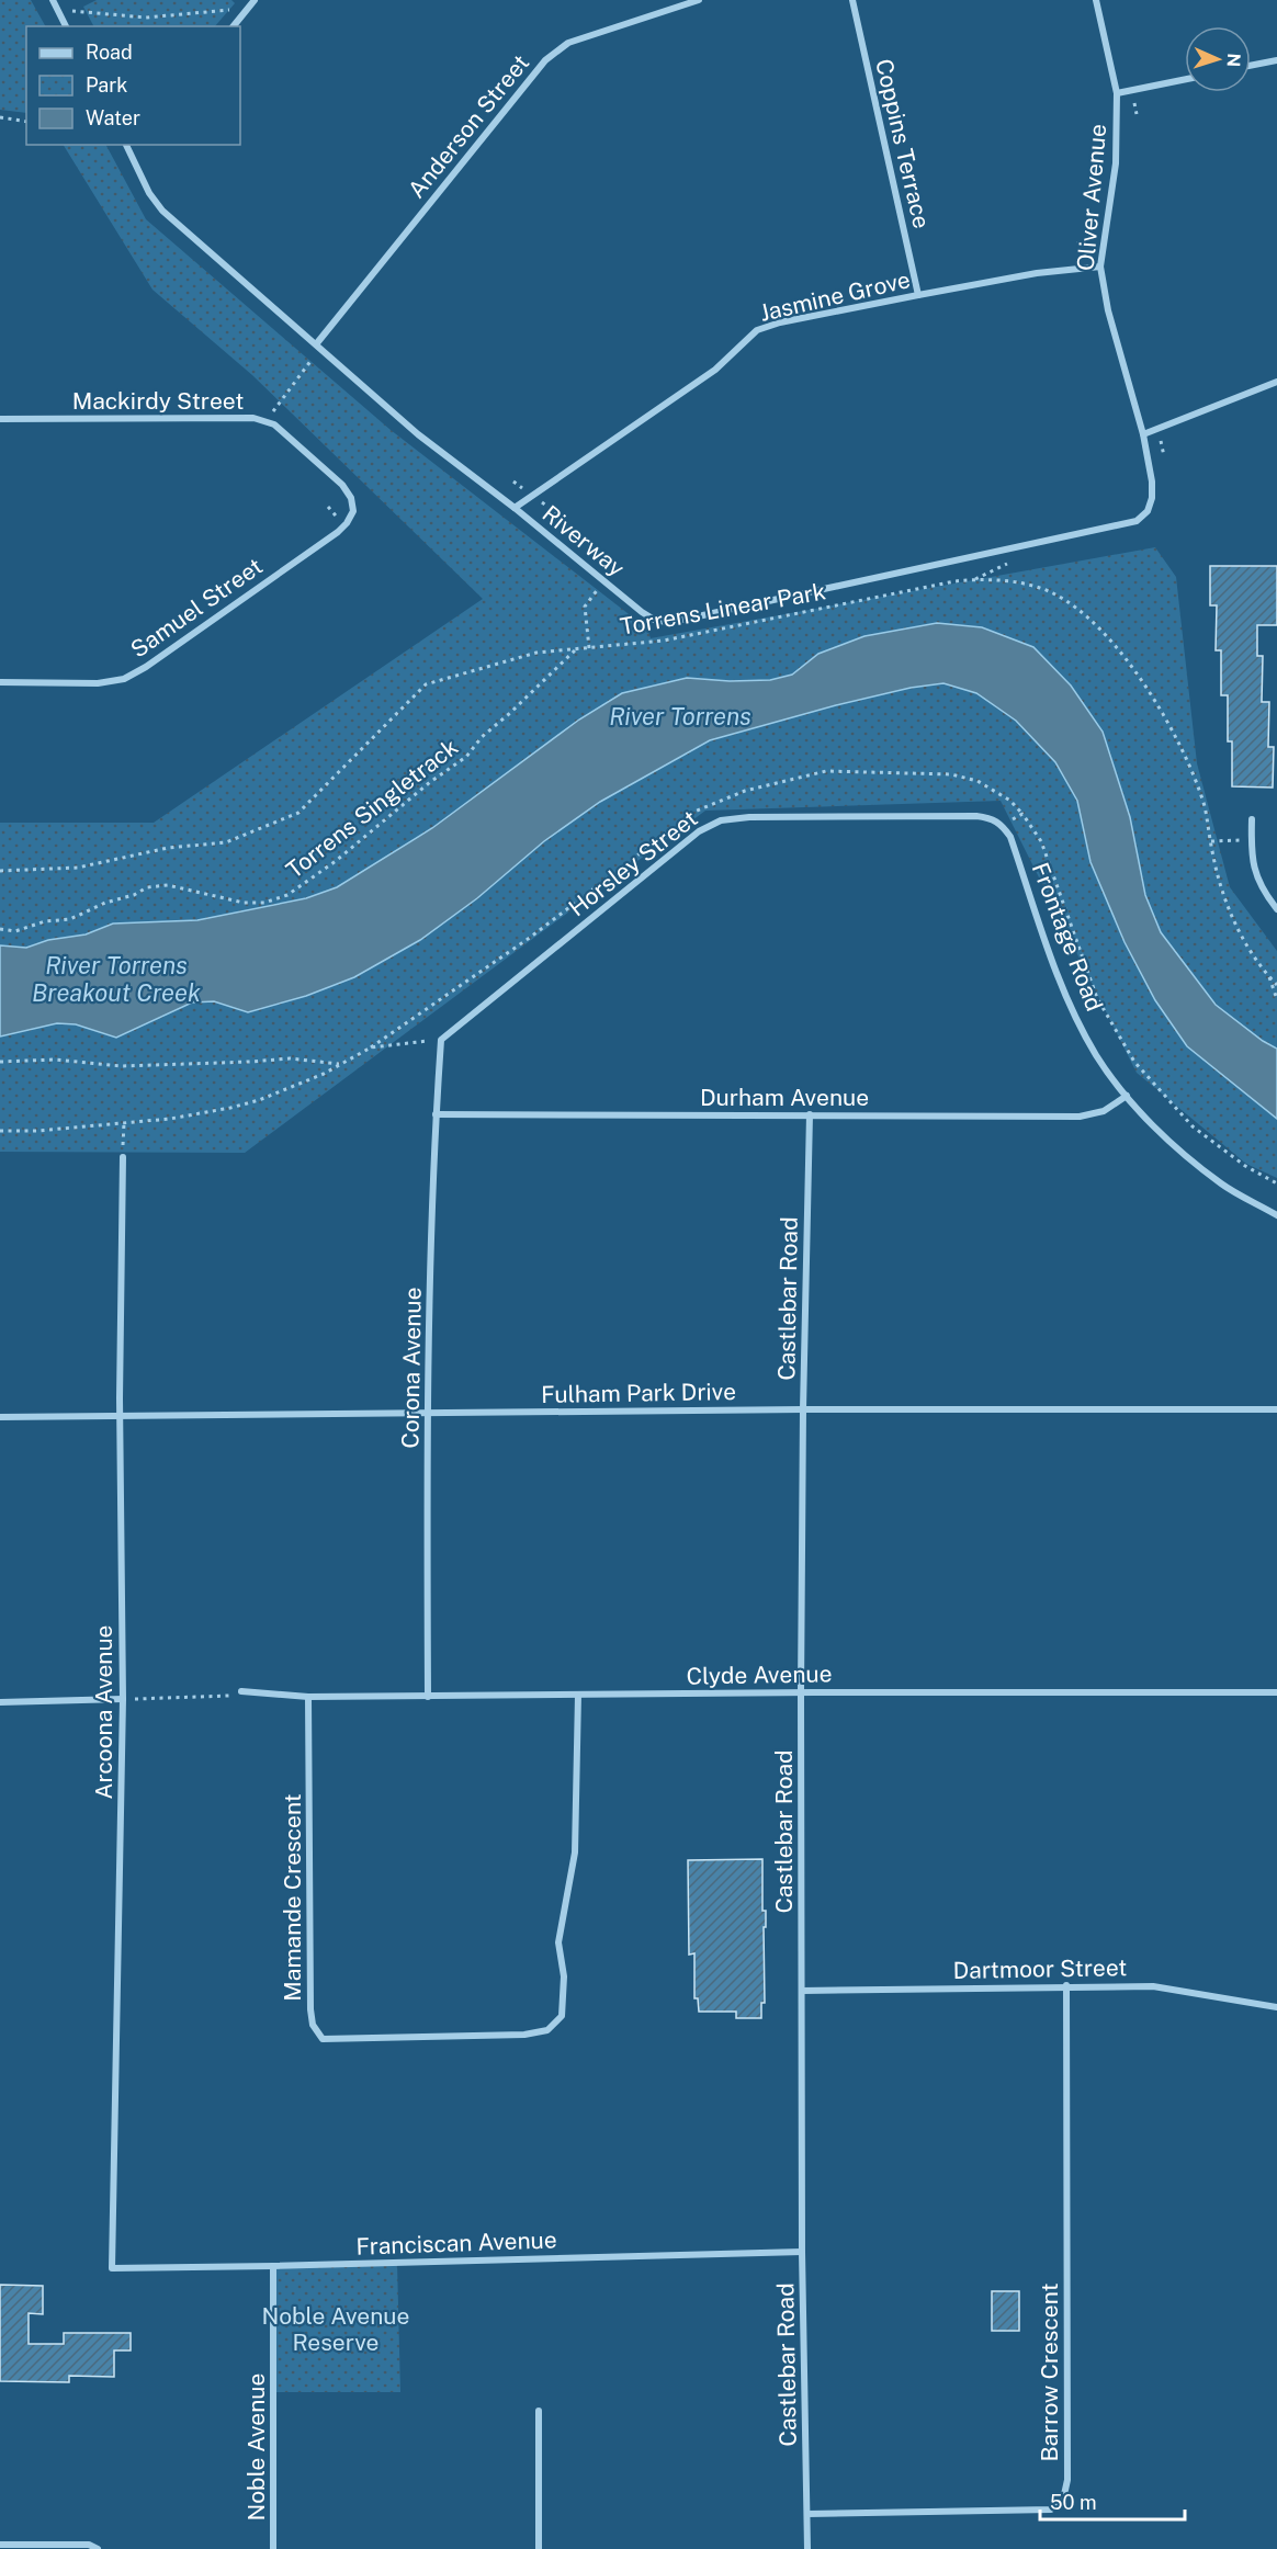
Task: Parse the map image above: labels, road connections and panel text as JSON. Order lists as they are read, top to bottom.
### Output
{
  "streets": {
    "street": [
      "Anderson Street",
      "Coppins Terrace",
      "Oliver Avenue",
      "Jasmine Grove",
      "Mackirdy Street",
      "Riverway",
      "Samuel Street",
      "Horsley Street",
      "Frontage Road",
      "Durham Avenue",
      "Castlebar Road",
      "Corona Avenue",
      "Fulham Park Drive",
      "Clyde Avenue",
      "Arcoona Avenue",
      "Mamande Crescent",
      "Dartmoor Street",
      "Franciscan Avenue",
      "Barrow Crescent",
      "Noble Avenue"
    ],
    "path": ["Torrens Linear Park", "Torrens Singletrack"]
  },
  "crossings": [
    ["Anderson Street", "Riverway"],
    ["Coppins Terrace", "Jasmine Grove"],
    ["Oliver Avenue", "Jasmine Grove"],
    ["Oliver Avenue", "Riverway"],
    ["Jasmine Grove", "Riverway"],
    ["Mackirdy Street", "Samuel Street"],
    ["Torrens Linear Park", "Torrens Singletrack"],
    ["Horsley Street", "Frontage Road"],
    ["Horsley Street", "Corona Avenue"],
    ["Frontage Road", "Durham Avenue"],
    ["Durham Avenue", "Castlebar Road"],
    ["Durham Avenue", "Corona Avenue"],
    ["Castlebar Road", "Fulham Park Drive"],
    ["Castlebar Road", "Clyde Avenue"],
    ["Castlebar Road", "Dartmoor Street"],
    ["Castlebar Road", "Franciscan Avenue"],
    ["Castlebar Road", "Barrow Crescent"],
    ["Corona Avenue", "Fulham Park Drive"],
    ["Corona Avenue", "Clyde Avenue"],
    ["Fulham Park Drive", "Arcoona Avenue"],
    ["Clyde Avenue", "Mamande Crescent"],
    ["Arcoona Avenue", "Franciscan Avenue"],
    ["Dartmoor Street", "Barrow Crescent"],
    ["Franciscan Avenue", "Noble Avenue"]
  ],
  "water": ["River Torrens", "River Torrens Breakout Creek"],
  "parks": ["Noble Avenue Reserve"],
  "legend": ["Road", "Park", "Water"],
  "scale_bar": "50 m",
  "north": "right"
}
